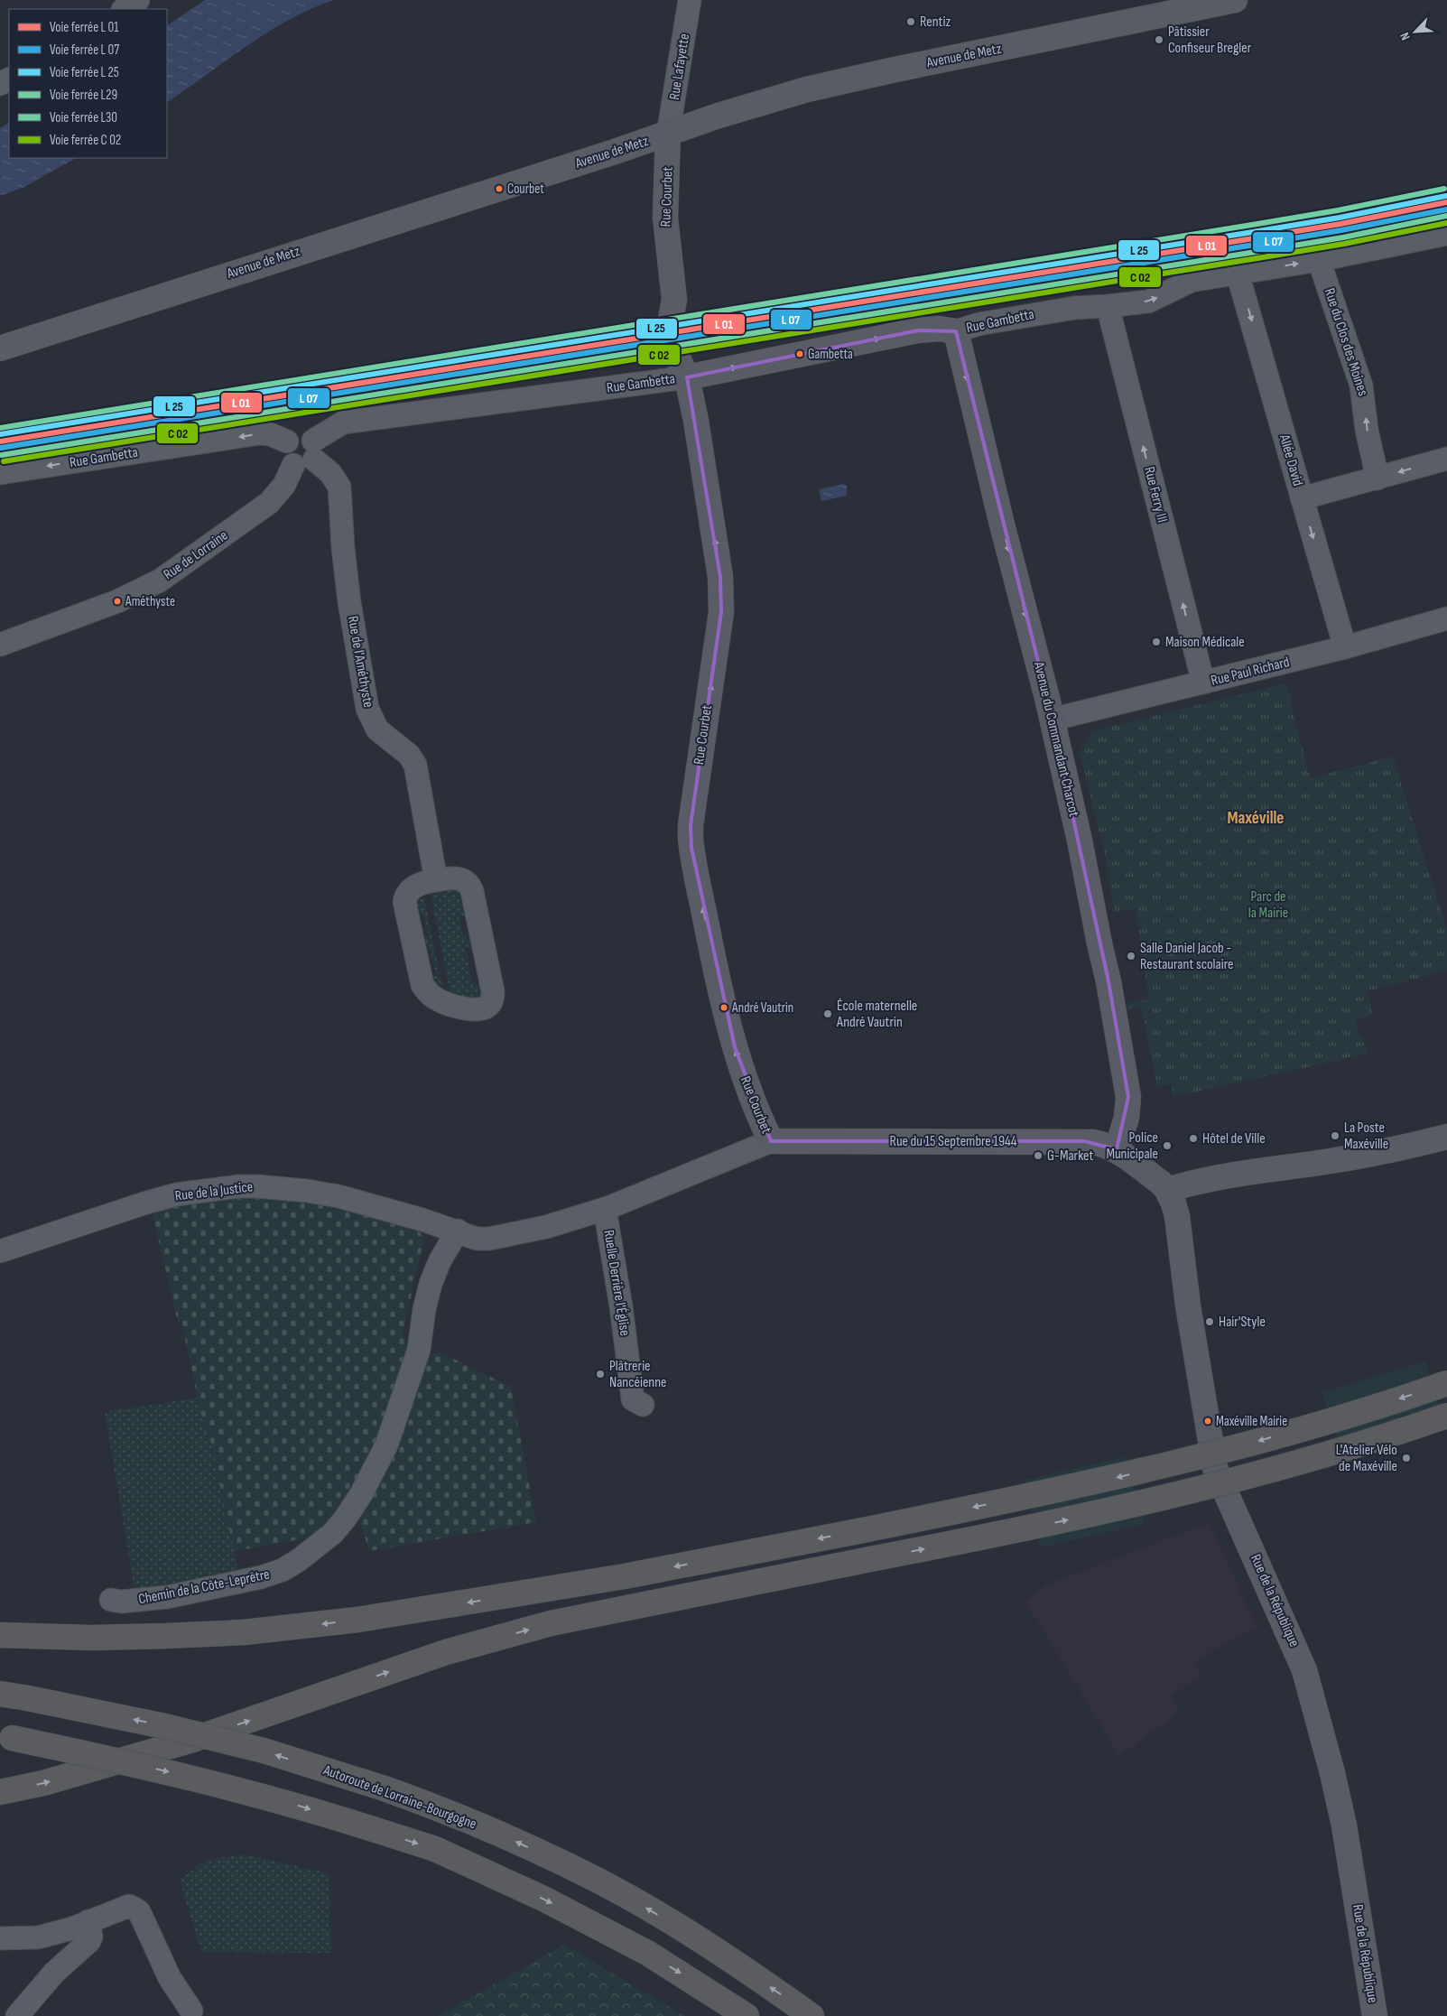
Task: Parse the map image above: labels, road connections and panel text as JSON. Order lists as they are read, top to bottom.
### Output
{
  "streets": {
    "highway": ["Autoroute de Lorraine-Bourgogne"],
    "street": [
      "Avenue de Metz",
      "Rue Lafayette",
      "Rue Courbet",
      "Rue Gambetta",
      "Rue du Clos des Moines",
      "Allée David",
      "Rue Ferry III",
      "Rue de Lorraine",
      "Rue de l'Améthyste",
      "Rue Paul Richard",
      "Avenue du Commandant Charcot",
      "Rue du 15 Septembre 1944",
      "Rue de la Justice",
      "Ruelle Derrière l'Église",
      "Chemin de la Côte-Leprêtre",
      "Rue de la République"
    ]
  },
  "crossings": [
    ["Avenue de Metz", "Rue Lafayette"],
    ["Avenue de Metz", "Rue Courbet"],
    ["Rue Lafayette", "Rue Courbet"],
    ["Rue Courbet", "Rue Gambetta"],
    ["Rue Courbet", "Rue du 15 Septembre 1944"],
    ["Rue Gambetta", "Rue du Clos des Moines"],
    ["Rue Gambetta", "Allée David"],
    ["Rue Gambetta", "Rue Ferry III"],
    ["Rue Gambetta", "Rue de Lorraine"],
    ["Rue Gambetta", "Rue de l'Améthyste"],
    ["Rue Gambetta", "Avenue du Commandant Charcot"],
    ["Allée David", "Rue Paul Richard"],
    ["Rue Ferry III", "Rue Paul Richard"],
    ["Rue de Lorraine", "Rue de l'Améthyste"],
    ["Rue Paul Richard", "Avenue du Commandant Charcot"],
    ["Avenue du Commandant Charcot", "Rue du 15 Septembre 1944"],
    ["Rue du 15 Septembre 1944", "Rue de la Justice"],
    ["Rue du 15 Septembre 1944", "Ruelle Derrière l'Église"],
    ["Rue du 15 Septembre 1944", "Chemin de la Côte-Leprêtre"],
    ["Rue du 15 Septembre 1944", "Rue de la République"],
    ["Rue de la Justice", "Chemin de la Côte-Leprêtre"]
  ],
  "one_way": [
    "Rue Courbet",
    "Rue du Clos des Moines",
    "Allée David",
    "Rue Ferry III",
    "Avenue du Commandant Charcot"
  ],
  "districts": ["Maxéville"],
  "parks": ["Parc de la Mairie"],
  "places": [
    "Rentiz",
    "Pâtissier Confiseur Bregler",
    "Courbet",
    "Gambetta",
    "Améthyste",
    "Maison Médicale",
    "Salle Daniel Jacob - Restaurant scolaire",
    "André Vautrin",
    "École maternelle André Vautrin",
    "La Poste Maxéville",
    "Hôtel de Ville",
    "Police Municipale",
    "G-Market",
    "Hair'Style",
    "Plâtrerie Nancéienne",
    "Maxéville Mairie",
    "L'Atelier Vélo de Maxéville"
  ],
  "lines": ["rail line L30", "rail line L29"],
  "legend": [
    "Voie ferrée L 01",
    "Voie ferrée L 07",
    "Voie ferrée L 25",
    "Voie ferrée L29",
    "Voie ferrée L30",
    "Voie ferrée C 02"
  ],
  "north": "bottom left"
}
